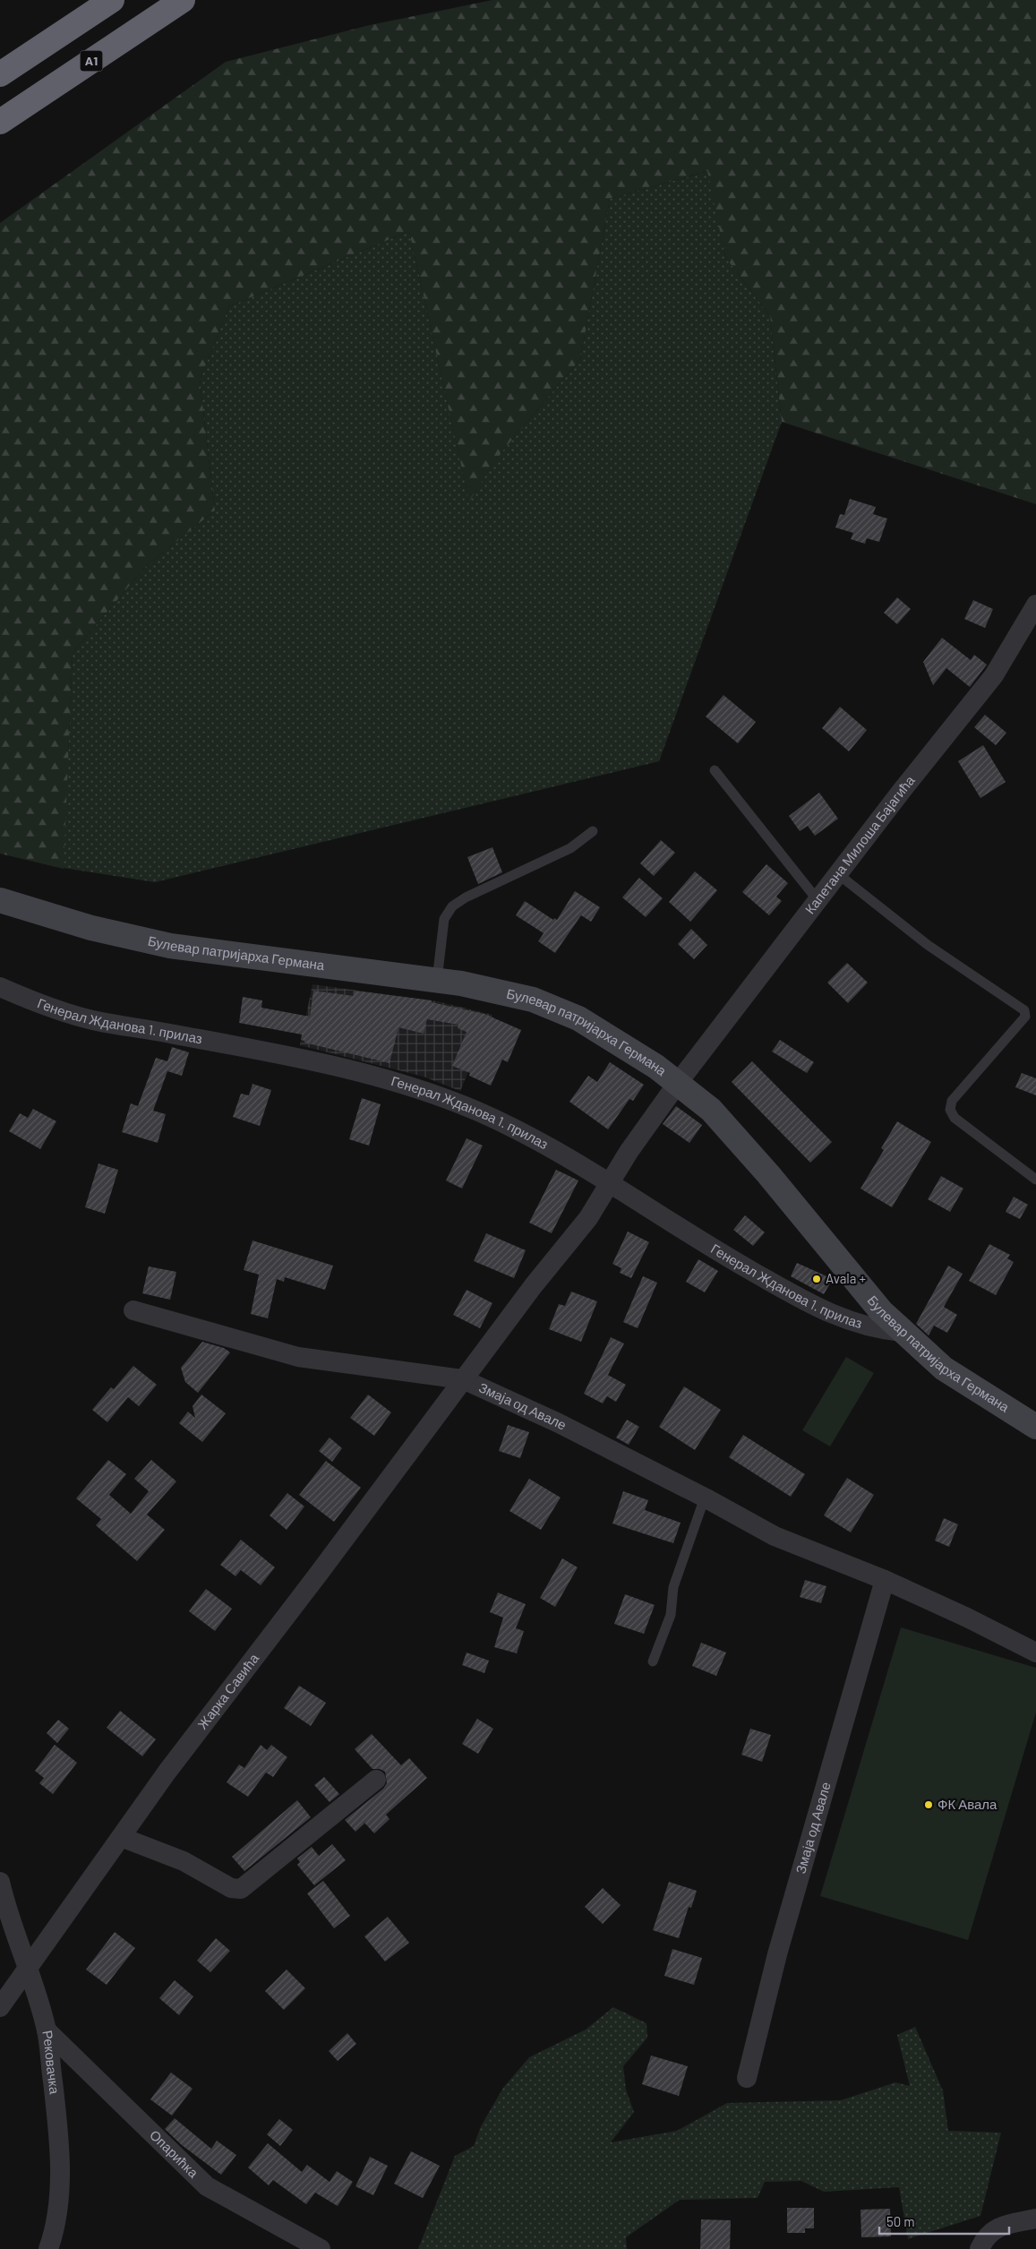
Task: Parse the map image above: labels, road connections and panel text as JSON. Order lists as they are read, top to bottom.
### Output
{
  "streets": {
    "highway": ["A1"],
    "main road": ["Булевар патријарха Германа"],
    "street": [
      "Капетана Милоша Бајагића",
      "Генерал Жданова 1. прилаз",
      "Змаја од Авале",
      "Жарка Савића",
      "Рековачка",
      "Опарићка"
    ]
  },
  "crossings": [
    ["Капетана Милоша Бајагића", "Булевар патријарха Германа"],
    ["Капетана Милоша Бајагића", "Генерал Жданова 1. прилаз"],
    ["Капетана Милоша Бајагића", "Жарка Савића"],
    ["Булевар патријарха Германа", "Генерал Жданова 1. прилаз"],
    ["Генерал Жданова 1. прилаз", "Жарка Савића"],
    ["Змаја од Авале", "Жарка Савића"],
    ["Жарка Савића", "Рековачка"],
    ["Рековачка", "Опарићка"]
  ],
  "places": ["Avala +", "ФК Авала"],
  "scale_bar": "50 m"
}
